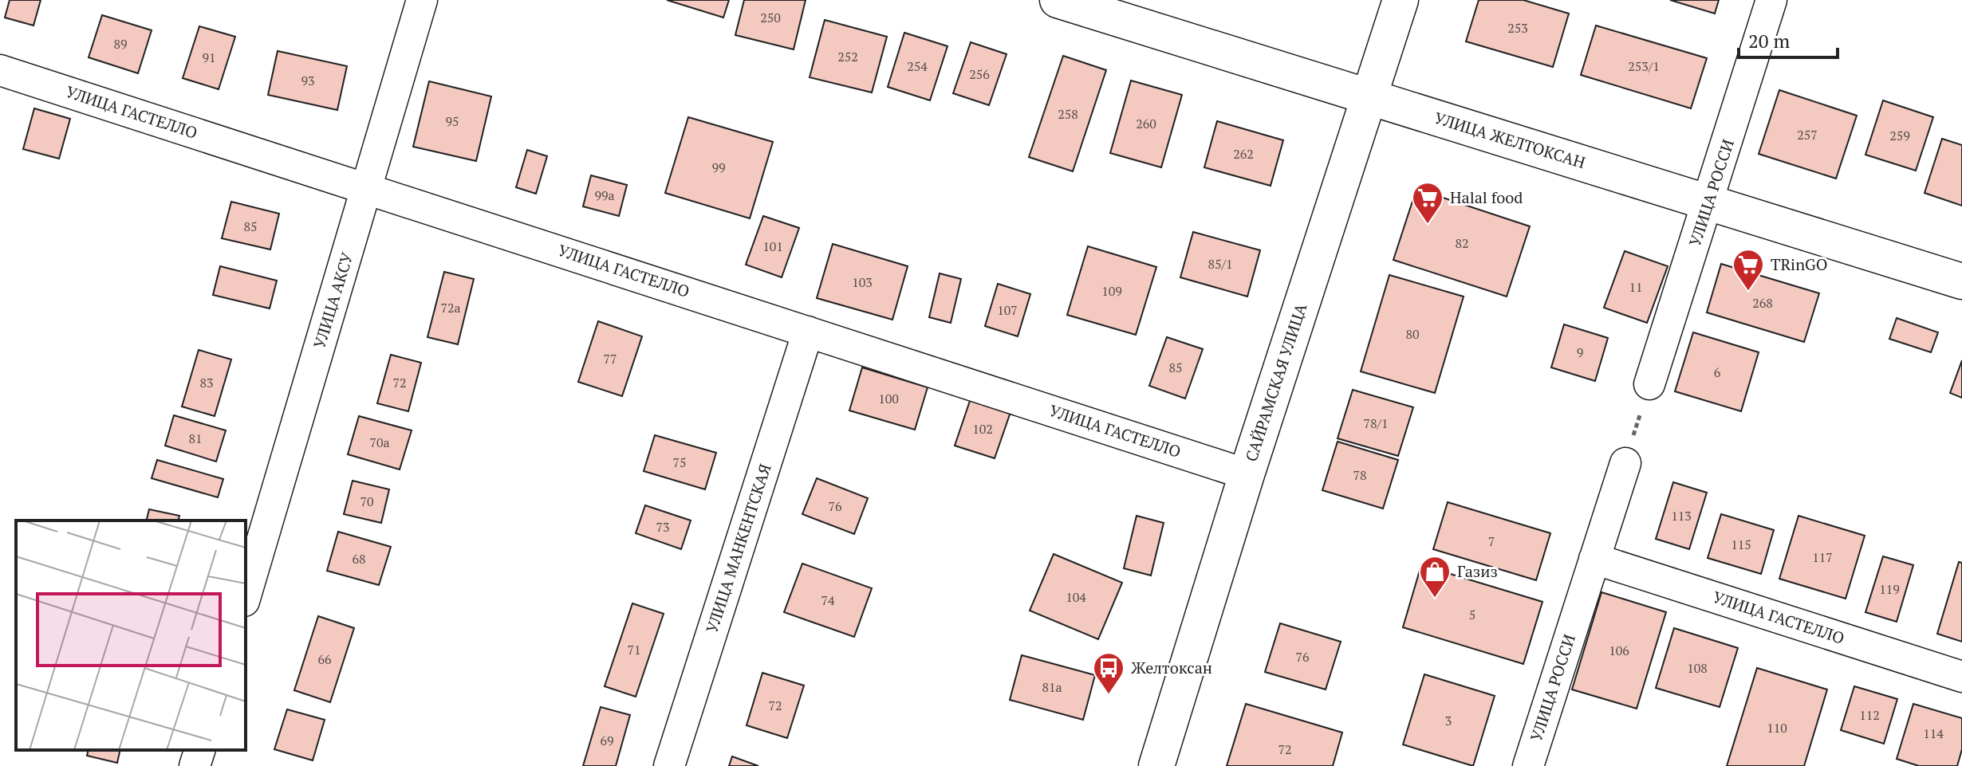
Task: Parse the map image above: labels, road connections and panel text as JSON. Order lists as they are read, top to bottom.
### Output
{
  "streets": {
    "main road": ["УЛИЦА ЖЕЛТОКСАН", "САЙРАМСКАЯ УЛИЦА"],
    "street": [
      "УЛИЦА ГАСТЕЛЛО",
      "УЛИЦА РОССИ",
      "УЛИЦА АКСУ",
      "УЛИЦА МАНКЕНТСКАЯ"
    ]
  },
  "crossings": [
    ["УЛИЦА ГАСТЕЛЛО", "УЛИЦА РОССИ"],
    ["УЛИЦА ГАСТЕЛЛО", "УЛИЦА АКСУ"],
    ["УЛИЦА ГАСТЕЛЛО", "САЙРАМСКАЯ УЛИЦА"],
    ["УЛИЦА ГАСТЕЛЛО", "УЛИЦА МАНКЕНТСКАЯ"],
    ["УЛИЦА ЖЕЛТОКСАН", "УЛИЦА РОССИ"],
    ["УЛИЦА ЖЕЛТОКСАН", "САЙРАМСКАЯ УЛИЦА"]
  ],
  "places": {
    "supermarket": ["Halal food", "TRinGO"],
    "shop": ["Газиз"],
    "bus stop": ["Желтоксан"]
  },
  "house_numbers": [
    "250",
    "253",
    "89",
    "252",
    "91",
    "254",
    "253/1",
    "256",
    "93",
    "258",
    "95",
    "260",
    "257",
    "259",
    "262",
    "99",
    "99а",
    "85",
    "82",
    "101",
    "85/1",
    "103",
    "11",
    "109",
    "268",
    "72а",
    "107",
    "80",
    "9",
    "77",
    "85",
    "6",
    "83",
    "72",
    "100",
    "78/1",
    "102",
    "81",
    "70а",
    "75",
    "78",
    "70",
    "76",
    "113",
    "73",
    "7",
    "115",
    "117",
    "68",
    "119",
    "104",
    "74",
    "5",
    "71",
    "106",
    "76",
    "66",
    "108",
    "81а",
    "72",
    "112",
    "3",
    "110",
    "114",
    "69",
    "72"
  ],
  "scale_bar": "20 m"
}
